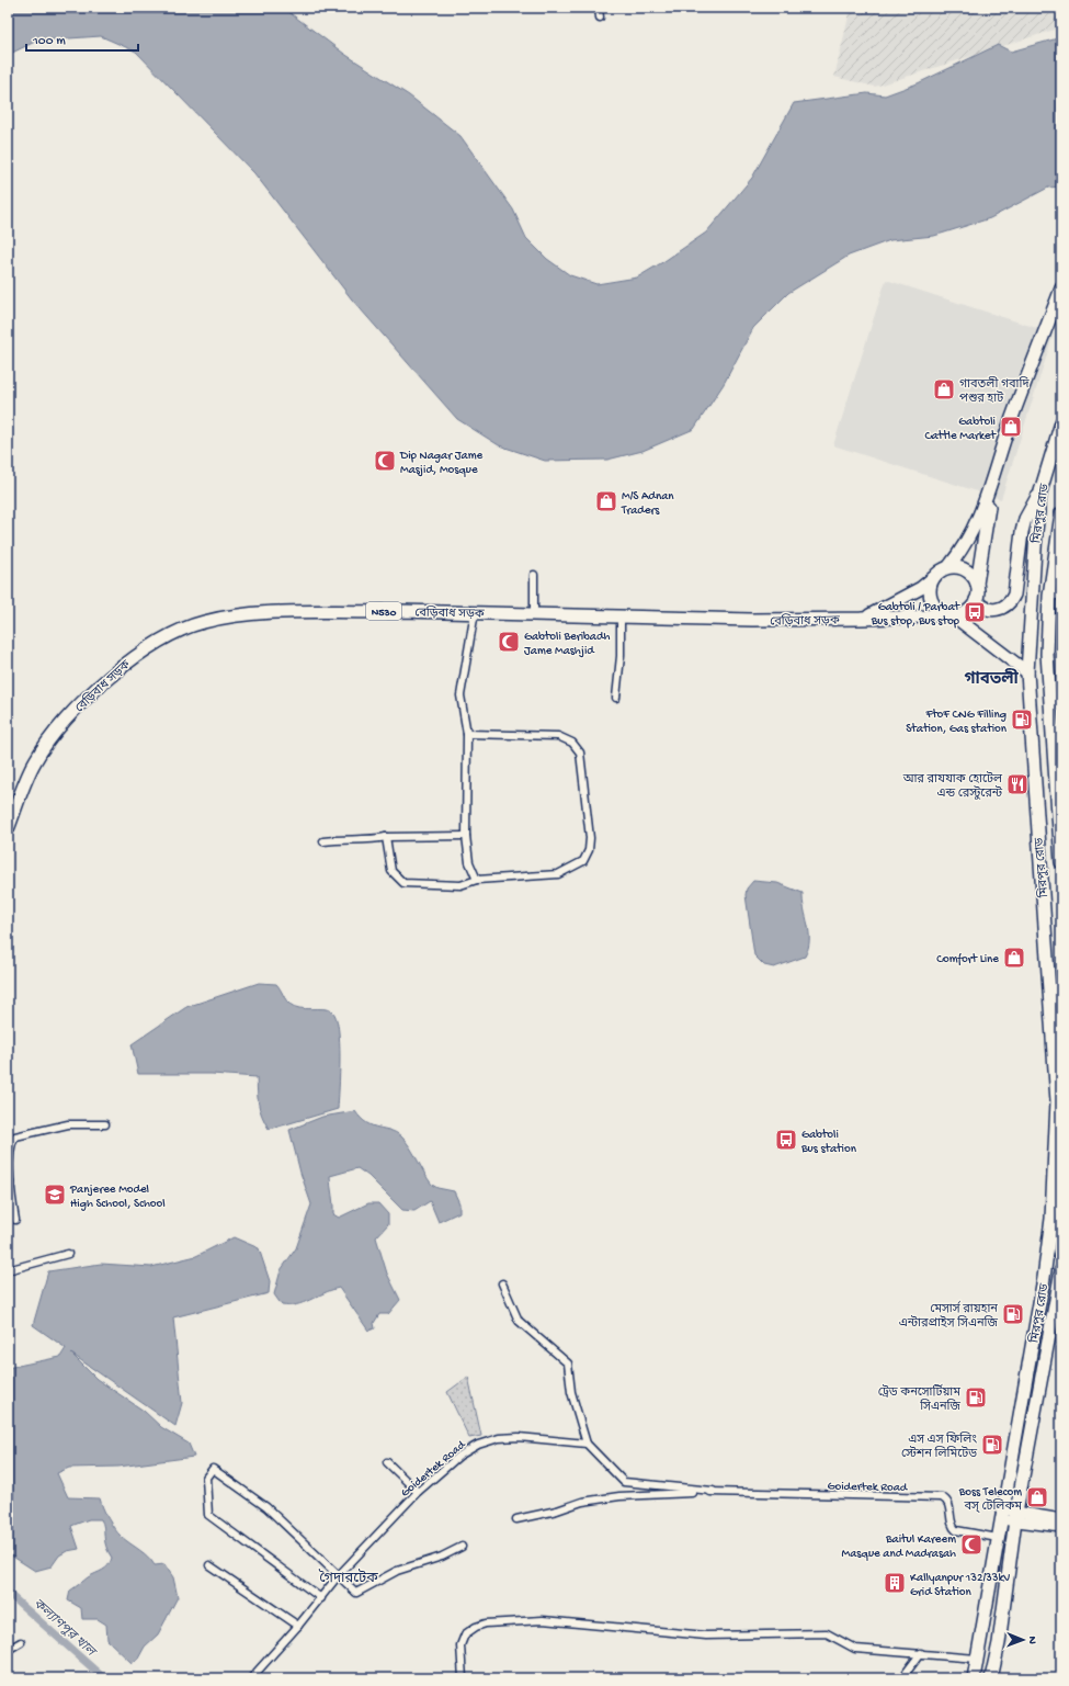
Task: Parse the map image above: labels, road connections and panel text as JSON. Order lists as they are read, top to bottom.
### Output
{
  "streets": {
    "highway": ["মিরপুর রোড", "N530", "বেড়িবাধ সড়ক"],
    "street": ["Goidertek Road"]
  },
  "crossings": [
    ["মিরপুর রোড", "Goidertek Road"]
  ],
  "districts": ["গাবতলী", "গৈদারটেক"],
  "water": ["কল্যাণপুর খাল"],
  "places": {
    "shop": [
      "গাবতলী গবাদি পশুর হাট",
      "Gabtoli Cattle Market",
      "M/S Adnan Traders",
      "Comfort Line",
      "Boss Telecom বস্ টেলিকম"
    ],
    "mosque": ["Dip Nagar Jame Masjid, Mosque", "Gabtoli Beribadh Jame Mashjid", "Baitul Kareem Masque and Madrasah"],
    "bus stop": ["Gabtoli / Parbat Bus stop, Bus stop", "Gabtoli Bus station"],
    "fuel station": [
      "FtoF CNG Filling Station, Gas station",
      "মেসার্স রায়হান এন্টারপ্রাইস সিএনজি",
      "ট্রেড কনসোর্টিয়াম সিএনজি",
      "এস এস ফিলিং স্টেশন লিমিটেড"
    ],
    "restaurant": ["আর রাযযাক হোটেল এন্ড রেস্টুরেন্ট"],
    "school or university": ["Panjeree Model High School, School"],
    "building": ["Kallyanpur 132/33kV Grid Station"]
  },
  "scale_bar": "100 m",
  "north": "right"
}
